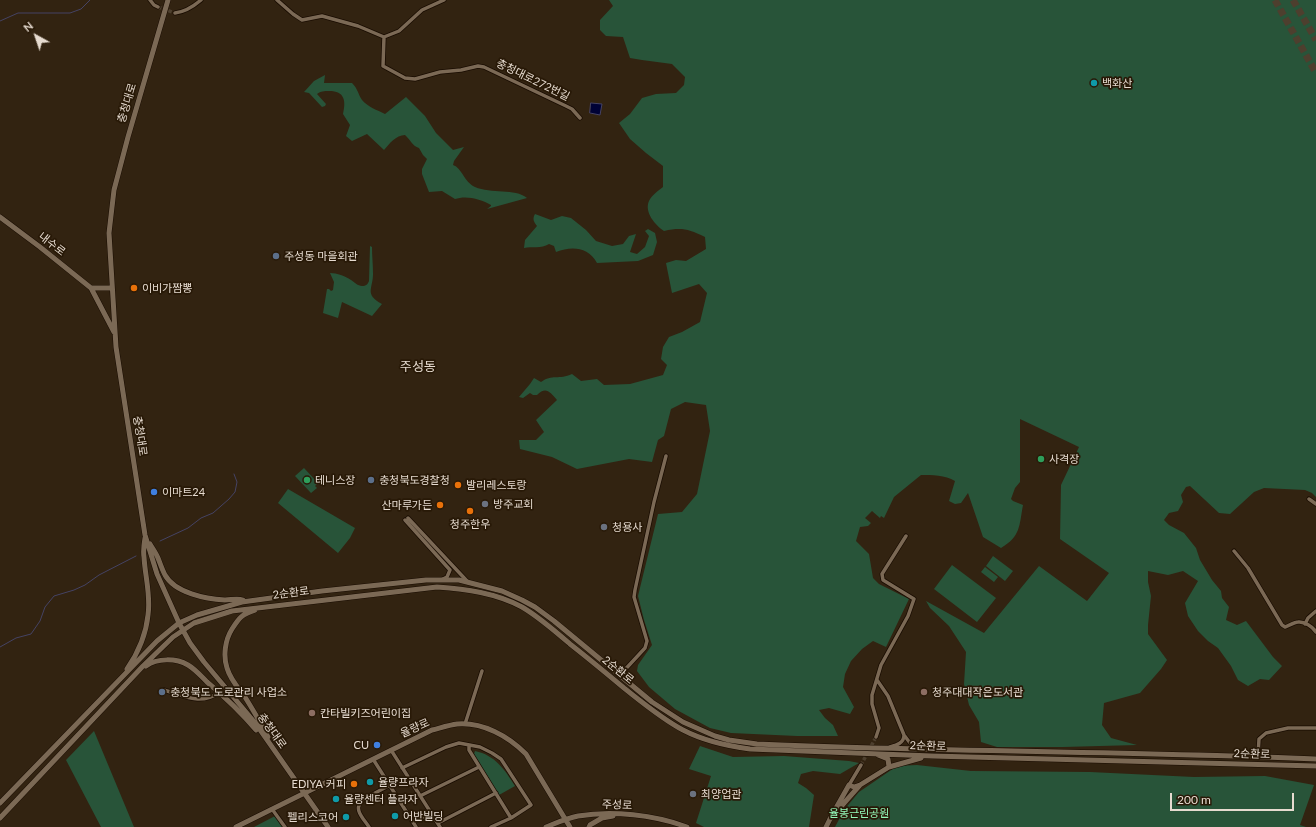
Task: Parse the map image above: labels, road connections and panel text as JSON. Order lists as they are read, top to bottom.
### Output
{
  "streets": {
    "street": [
      "충청대로272번길",
      "충청대로",
      "내수로",
      "2순환로",
      "율량로",
      "주성로"
    ]
  },
  "crossings": [
    ["충청대로", "2순환로"],
    ["충청대로", "율량로"],
    ["율량로", "주성로"]
  ],
  "districts": ["주성동"],
  "parks": ["율봉근린공원"],
  "places": [
    "백화산",
    "주성동 마을회관",
    "이비가짬뽕",
    "사격장",
    "테니스장",
    "충청북도경찰청",
    "발리레스토랑",
    "이마트24",
    "방주교회",
    "산마루가든",
    "청주한우",
    "청용사",
    "충청북도 도로관리 사업소",
    "청주대대작은도서관",
    "칸타빌키즈어린이집",
    "CU",
    "율량프라자",
    "EDIYA 커피",
    "최양업관",
    "율량센터 플라자",
    "어반빌딩",
    "펠리스코어"
  ],
  "scale_bar": "200 m",
  "north": "top left"
}
